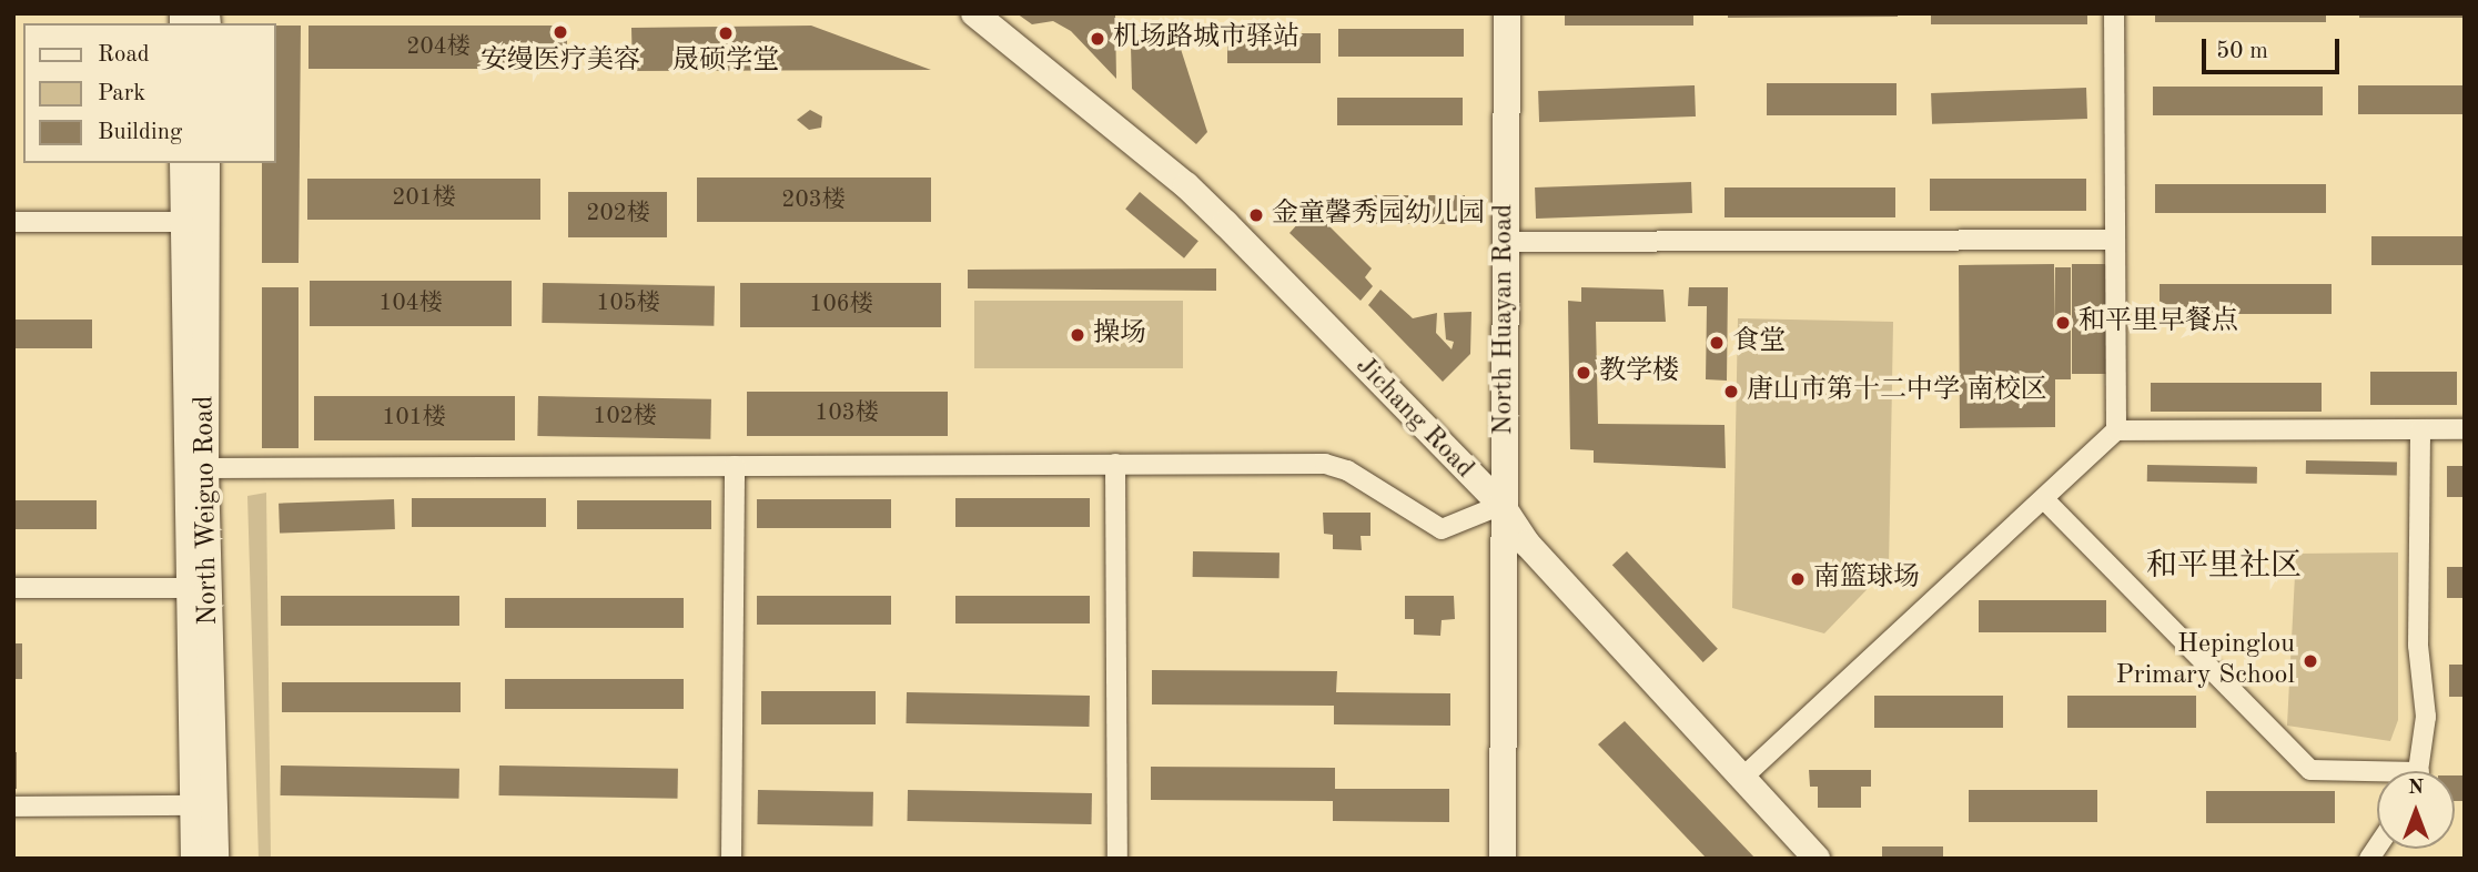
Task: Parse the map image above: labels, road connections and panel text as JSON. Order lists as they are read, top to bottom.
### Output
{
  "streets": {
    "street": ["North Huayan Road", "Jichang Road", "North Weiguo Road"]
  },
  "crossings": [
    ["North Huayan Road", "Jichang Road"]
  ],
  "districts": ["和平里社区"],
  "places": [
    "安缦医疗美容",
    "晟硕学堂",
    "机场路城市驿站",
    "金童馨秀园幼儿园",
    "和平里早餐点",
    "操场",
    "食堂",
    "教学楼",
    "唐山市第十二中学 南校区",
    "南篮球场",
    "Hepinglou Primary School"
  ],
  "house_numbers": [
    "204楼",
    "201楼",
    "203楼",
    "202楼",
    "104楼",
    "105楼",
    "106楼",
    "103楼",
    "102楼",
    "101楼"
  ],
  "legend": ["Road", "Park", "Building"],
  "scale_bar": "50 m",
  "north": "top"
}
